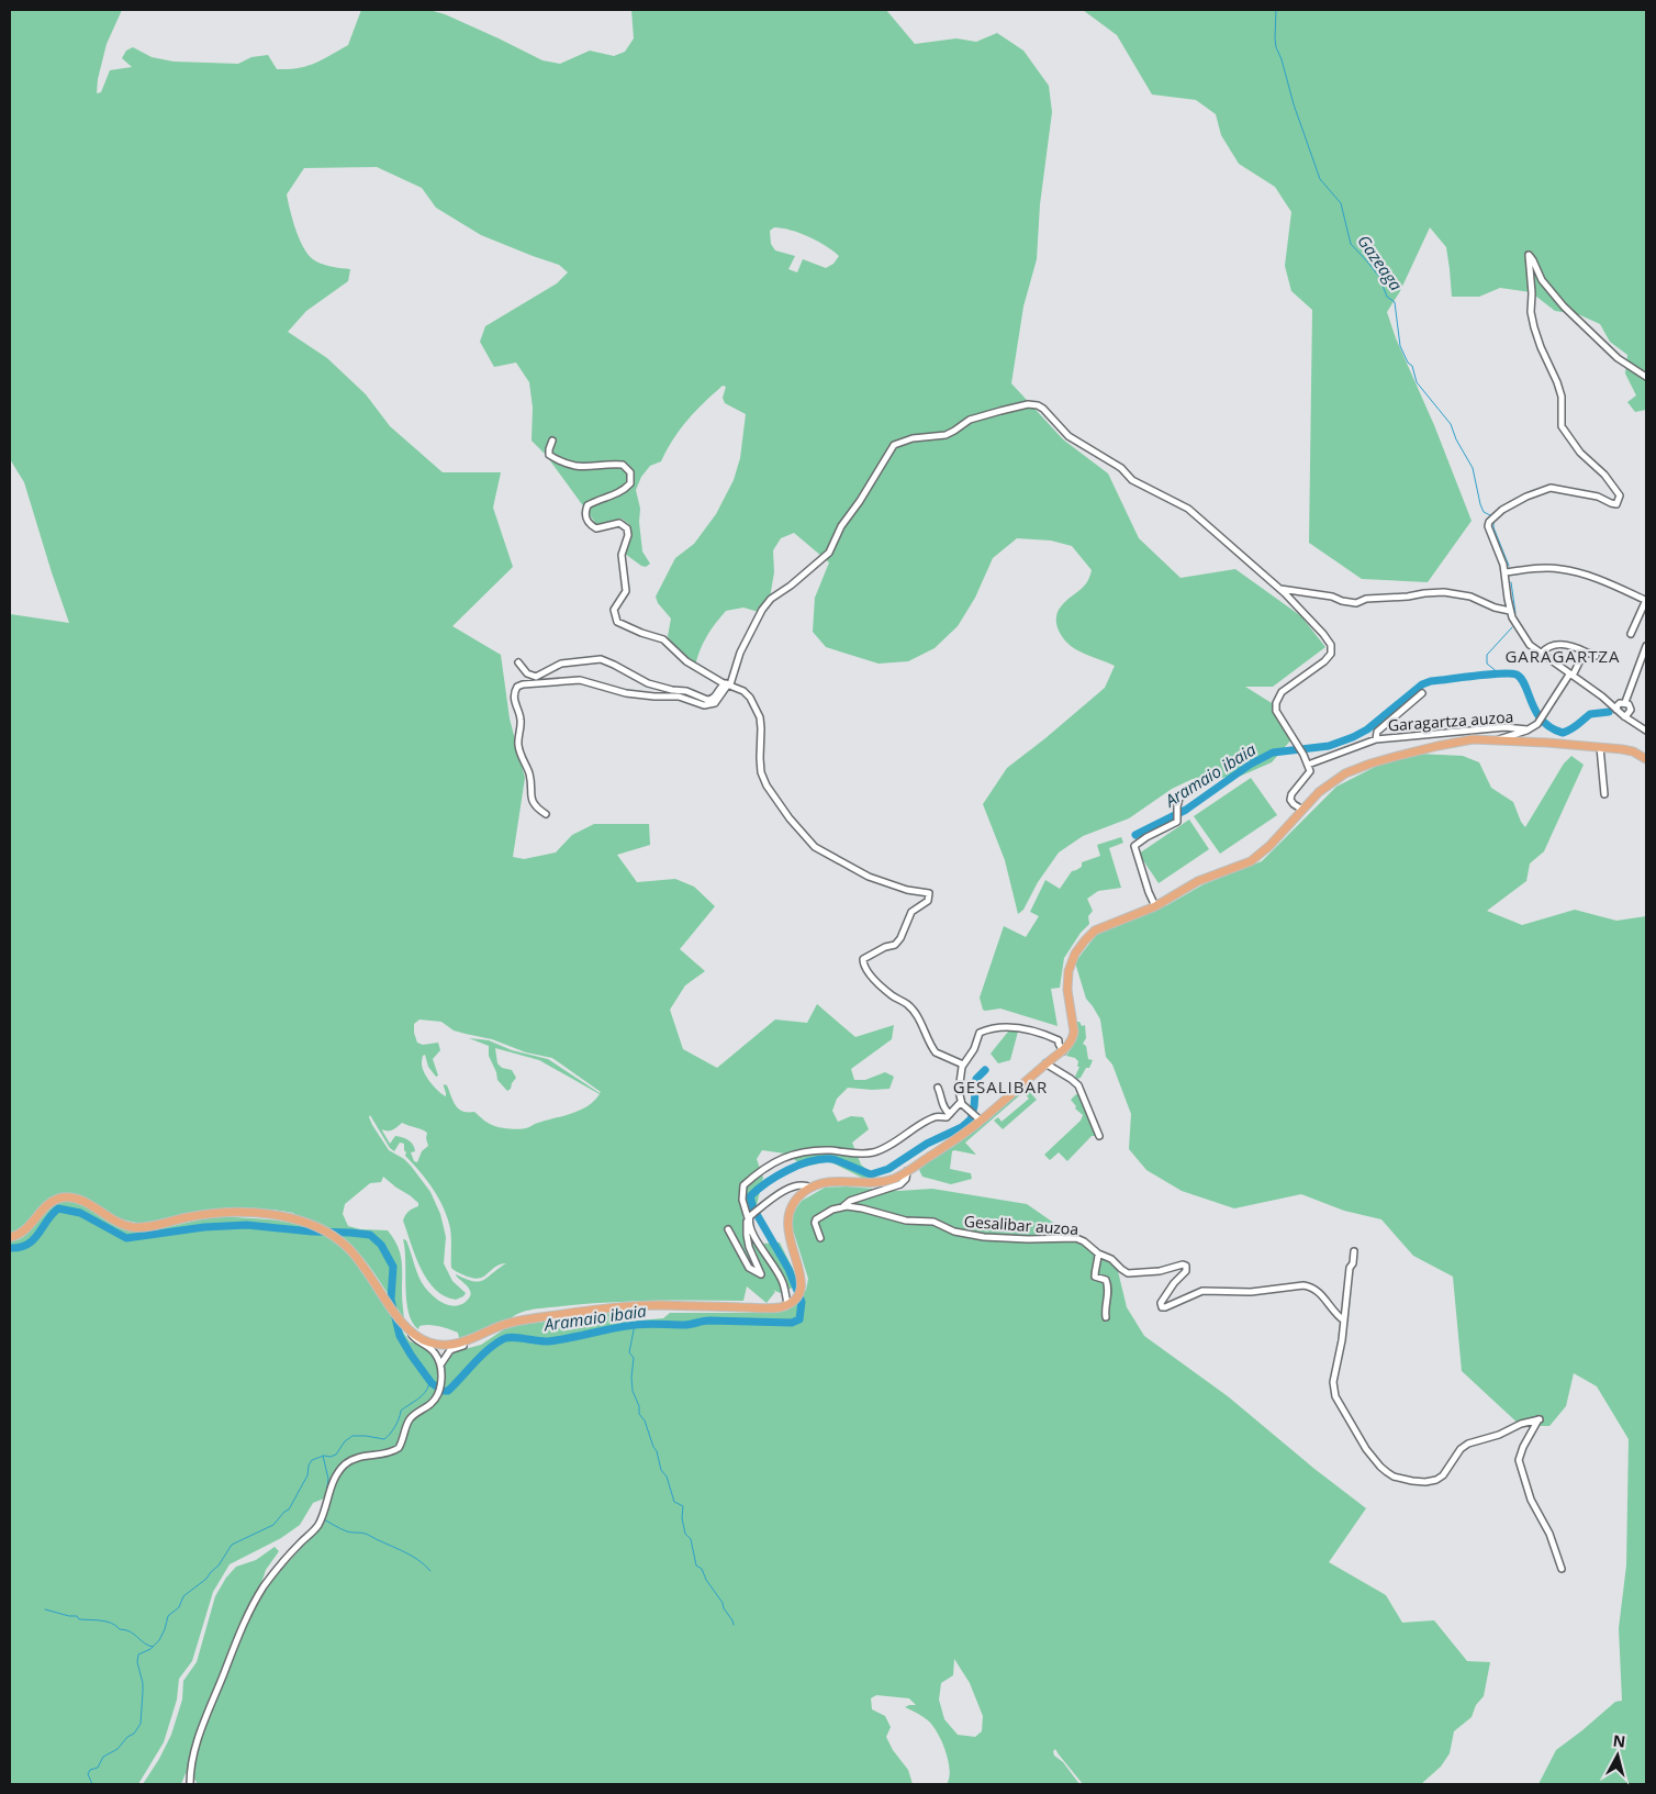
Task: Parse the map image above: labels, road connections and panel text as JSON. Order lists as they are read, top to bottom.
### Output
{
  "streets": {
    "street": ["Garagartza auzoa", "Gesalibar auzoa"]
  },
  "districts": ["GARAGARTZA", "GESALIBAR"],
  "water": ["Gazeaga", "Aramaio ibaia"],
  "north": "top"
}
